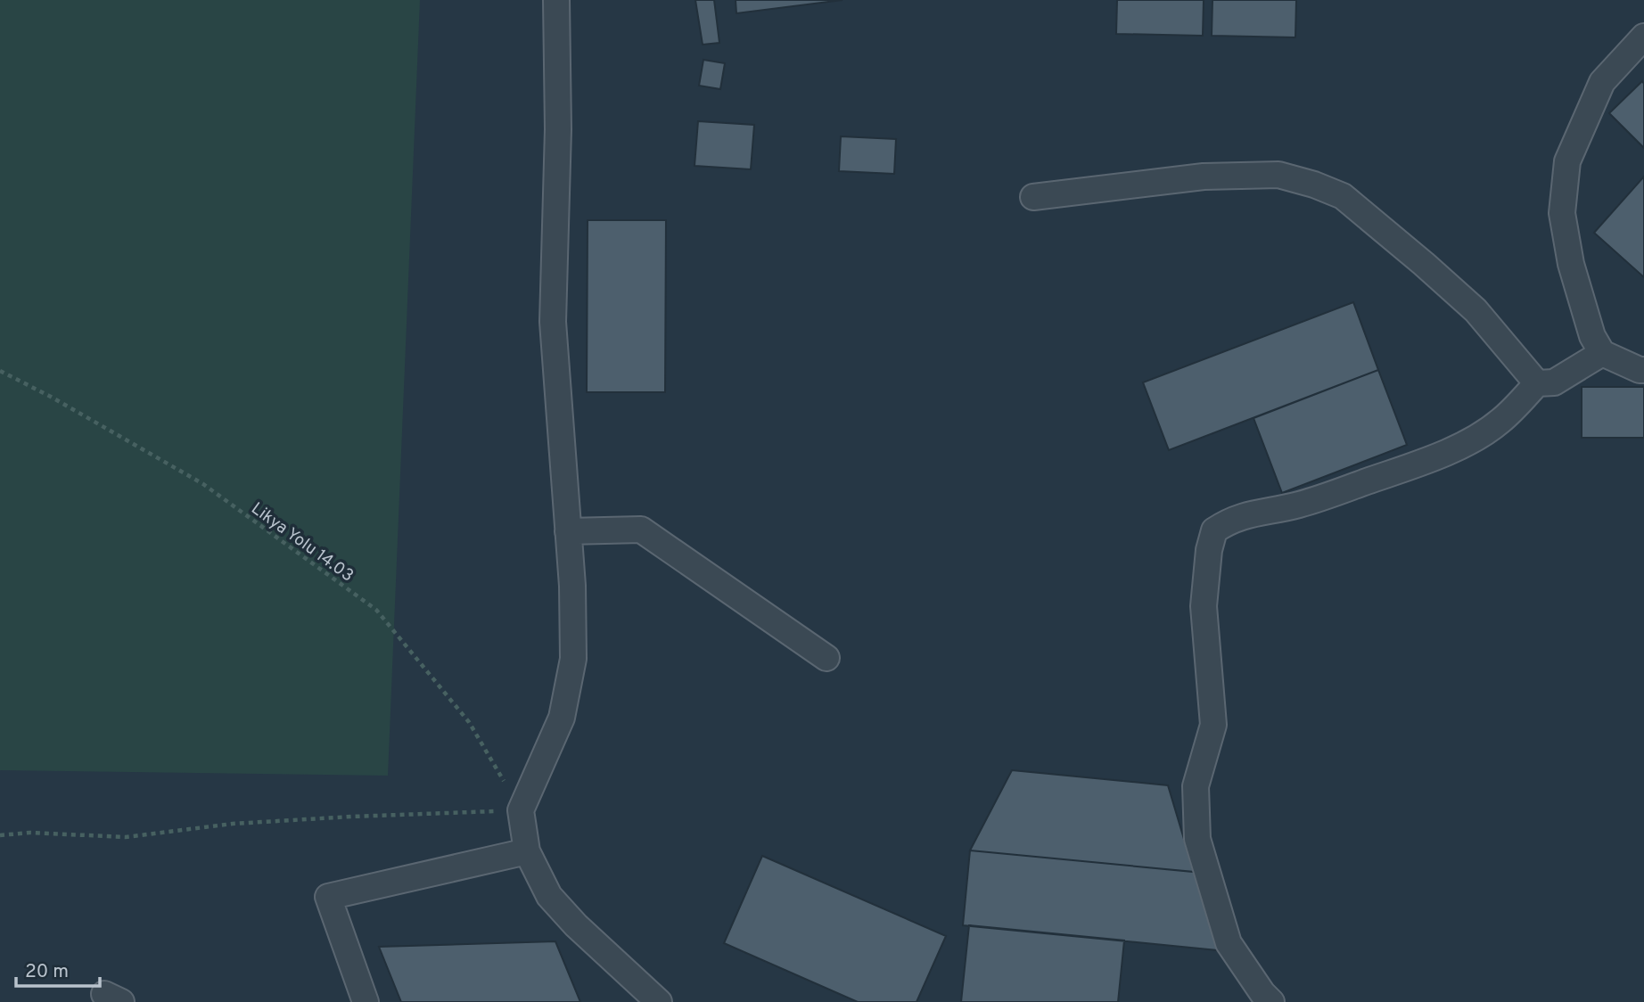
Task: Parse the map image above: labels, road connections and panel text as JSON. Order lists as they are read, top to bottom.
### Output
{
  "streets": {
    "path": ["Likya Yolu 14.03"]
  },
  "scale_bar": "20 m"
}
